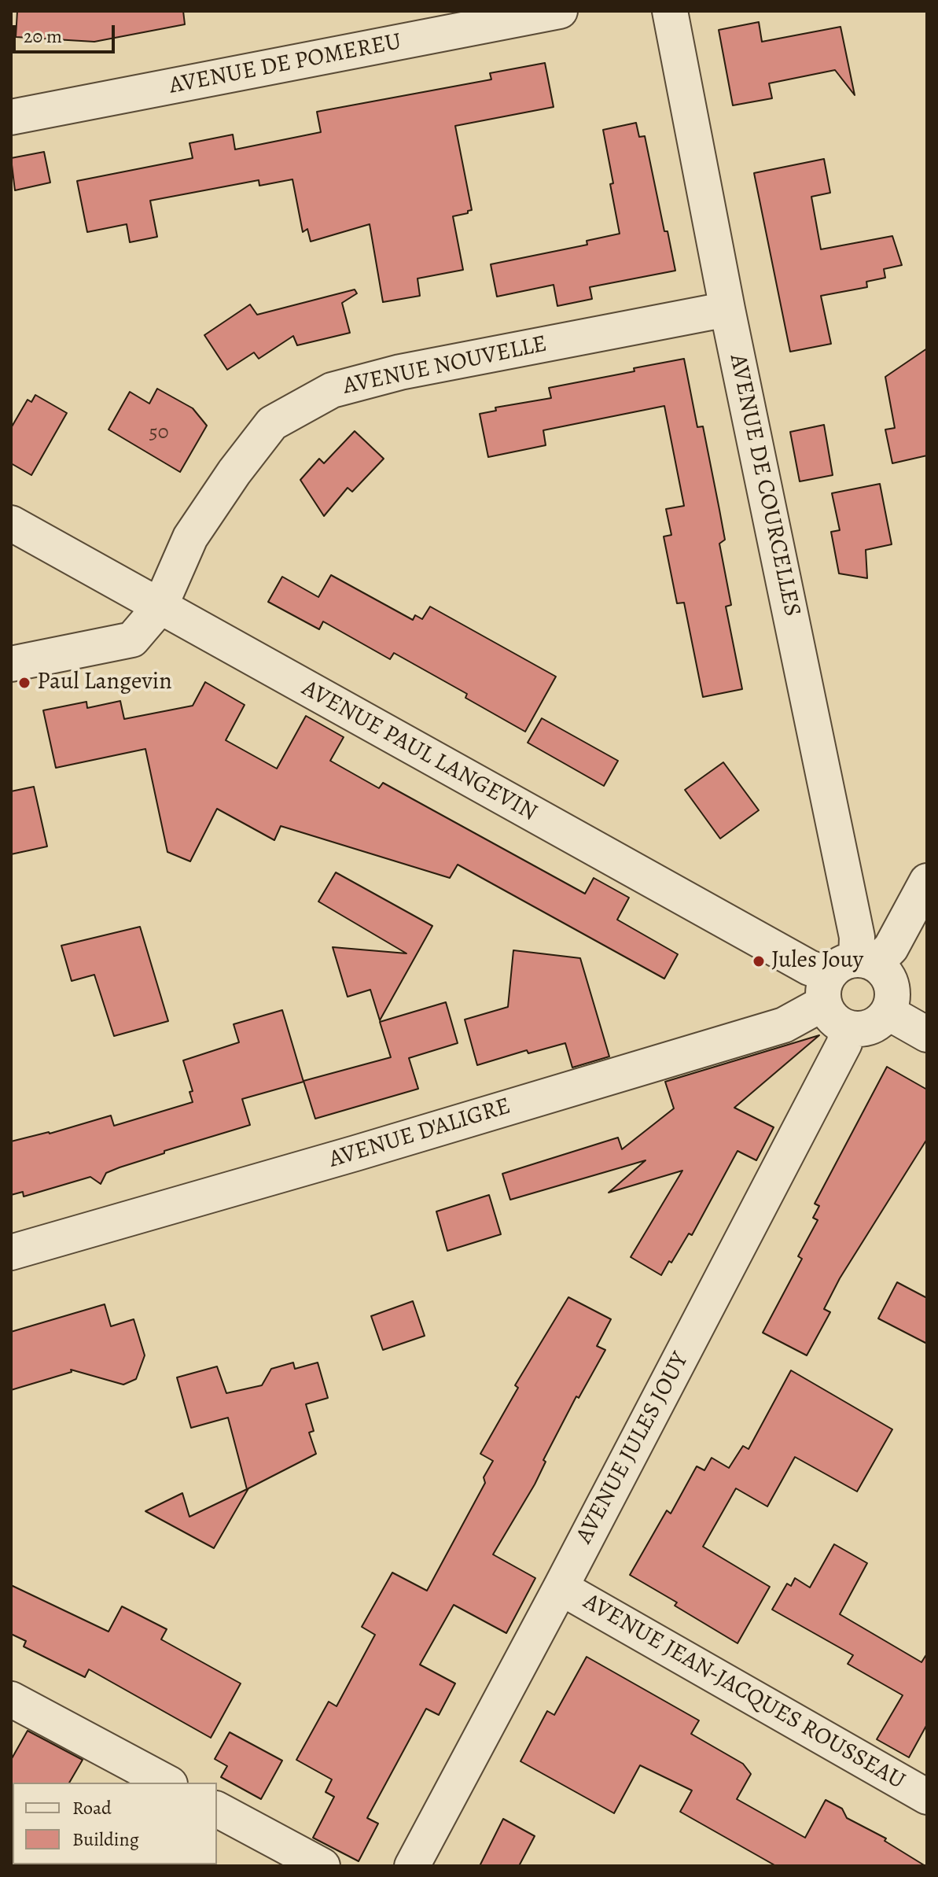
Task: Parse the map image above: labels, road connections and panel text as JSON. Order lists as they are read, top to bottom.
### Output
{
  "streets": {
    "street": [
      "AVENUE DE POMEREU",
      "AVENUE NOUVELLE",
      "AVENUE DE COURCELLES",
      "AVENUE PAUL LANGEVIN",
      "AVENUE D'ALIGRE",
      "AVENUE JULES JOUY",
      "AVENUE JEAN-JACQUES ROUSSEAU"
    ]
  },
  "crossings": [
    ["AVENUE NOUVELLE", "AVENUE DE COURCELLES"],
    ["AVENUE NOUVELLE", "AVENUE PAUL LANGEVIN"],
    ["AVENUE DE COURCELLES", "AVENUE PAUL LANGEVIN"],
    ["AVENUE DE COURCELLES", "AVENUE D'ALIGRE"],
    ["AVENUE DE COURCELLES", "AVENUE JULES JOUY"],
    ["AVENUE PAUL LANGEVIN", "AVENUE D'ALIGRE"],
    ["AVENUE PAUL LANGEVIN", "AVENUE JULES JOUY"],
    ["AVENUE D'ALIGRE", "AVENUE JULES JOUY"],
    ["AVENUE JULES JOUY", "AVENUE JEAN-JACQUES ROUSSEAU"]
  ],
  "places": ["Paul Langevin", "Jules Jouy"],
  "house_numbers": ["50"],
  "legend": ["Road", "Building"],
  "scale_bar": "20 m"
}
